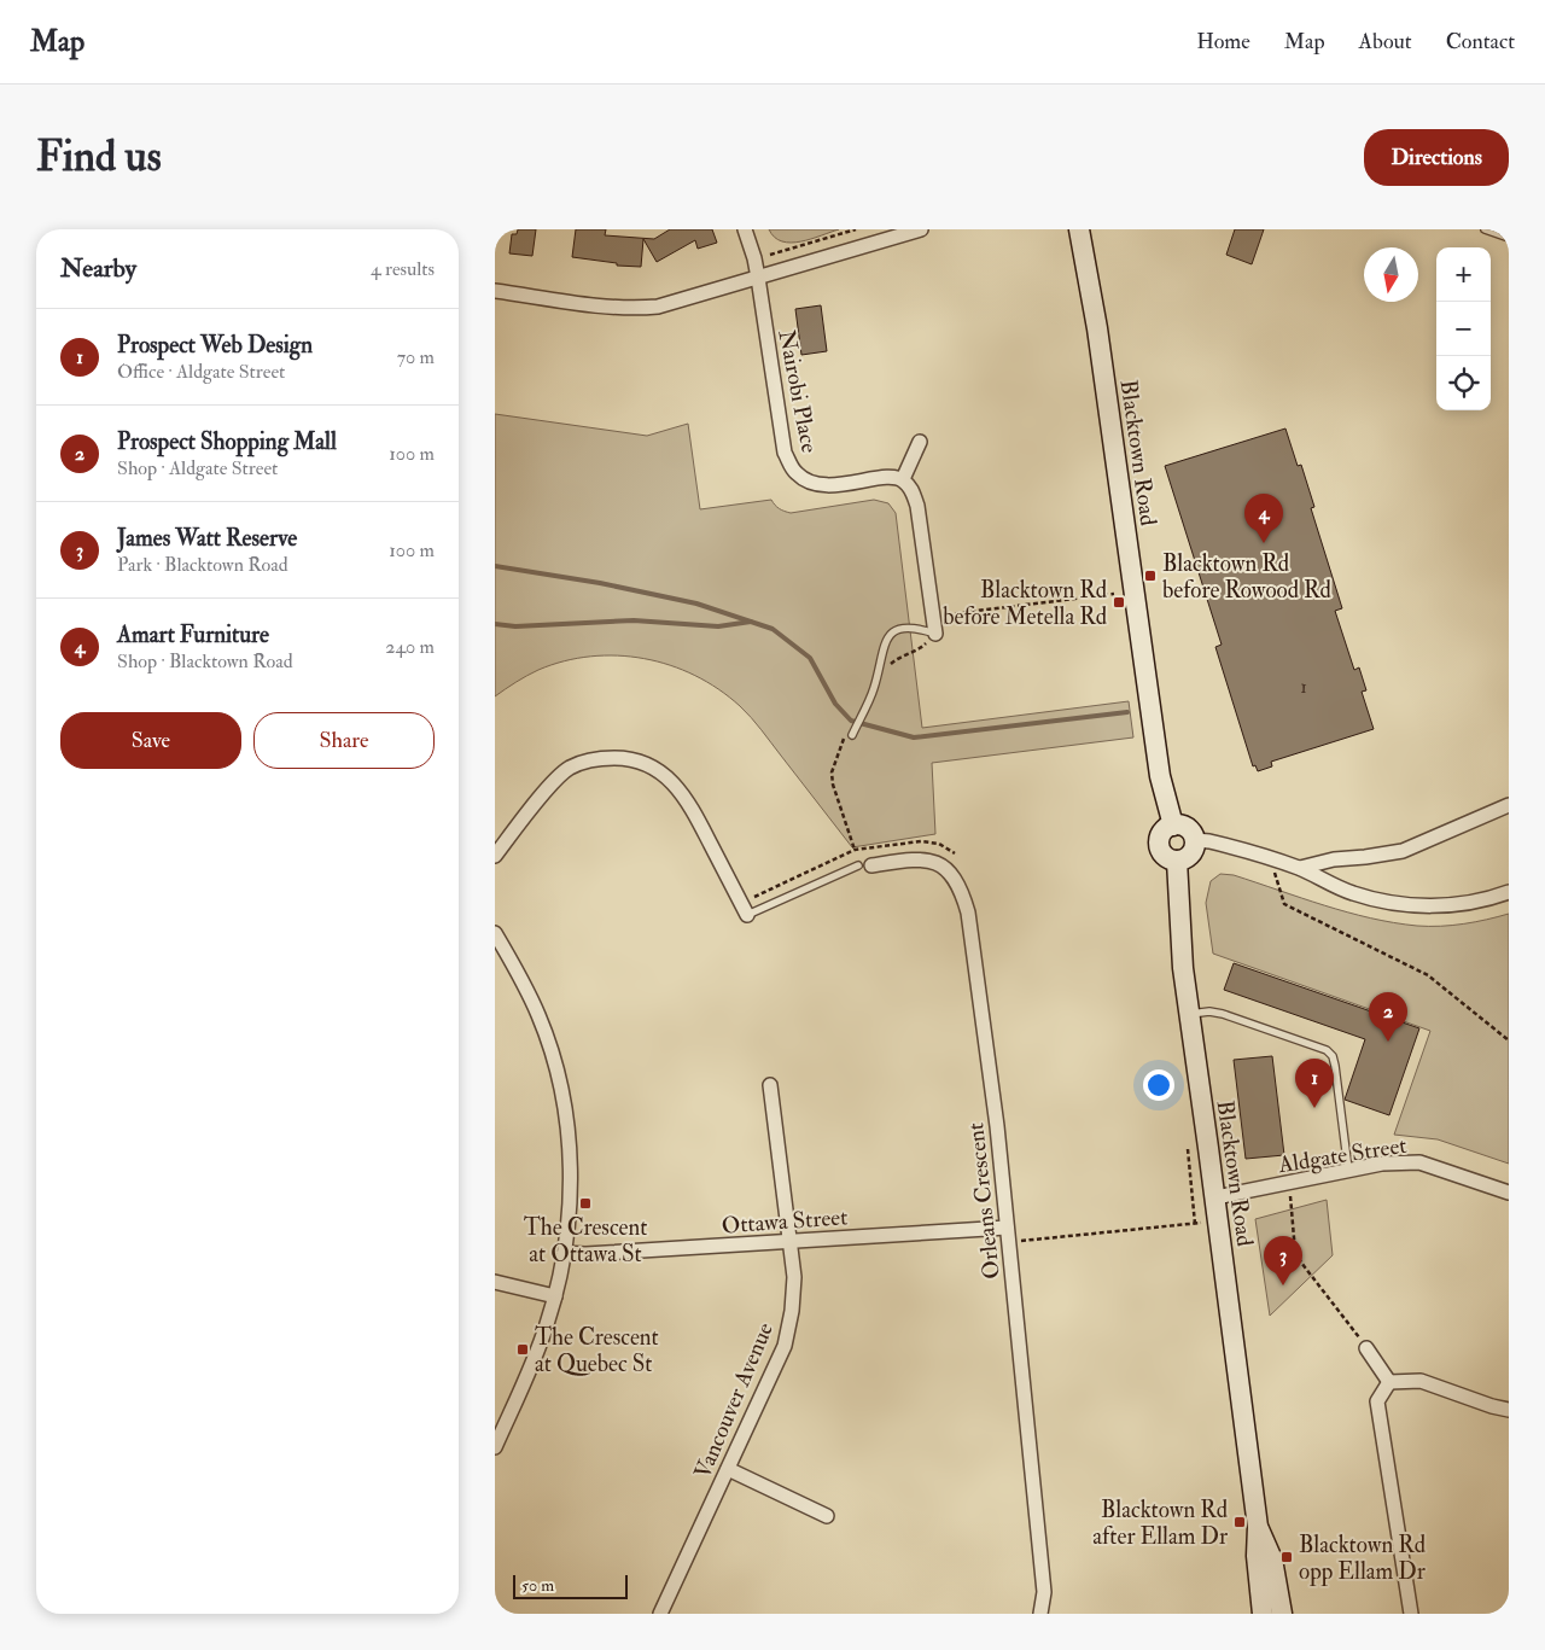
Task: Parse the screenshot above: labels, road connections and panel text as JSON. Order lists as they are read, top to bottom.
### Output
{
  "streets": {
    "main road": ["Blacktown Road"],
    "street": [
      "Nairobi Place",
      "Aldgate Street",
      "Orleans Crescent",
      "Ottawa Street",
      "Vancouver Avenue"
    ]
  },
  "crossings": [
    ["Blacktown Road", "Aldgate Street"],
    ["Orleans Crescent", "Ottawa Street"],
    ["Ottawa Street", "Vancouver Avenue"]
  ],
  "places": {
    "transit": [
      "Blacktown Rd before Rowood Rd",
      "Blacktown Rd before Metella Rd",
      "The Crescent at Ottawa St",
      "The Crescent at Quebec St",
      "Blacktown Rd after Ellam Dr",
      "Blacktown Rd opp Ellam Dr"
    ]
  },
  "house_numbers": ["1"],
  "scale_bar": "50 m",
  "north": "bottom",
  "page": {
    "header": "Map",
    "nav": [
      "Home",
      "Map",
      "About",
      "Contact"
    ],
    "buttons": [
      "Directions",
      ["Save", "Share"]
    ],
    "title": "Find us",
    "heading": ["Nearby", "4 results"],
    "map_buttons": ["+", "−"],
    "list": [
      {
        "mark": "1",
        "name": "Prospect Web Design",
        "note": "Office · Aldgate Street",
        "value": "70 m"
      },
      {
        "mark": "2",
        "name": "Prospect Shopping Mall",
        "note": "Shop · Aldgate Street",
        "value": "100 m"
      },
      {
        "mark": "3",
        "name": "James Watt Reserve",
        "note": "Park · Blacktown Road",
        "value": "100 m"
      },
      {
        "mark": "4",
        "name": "Amart Furniture",
        "note": "Shop · Blacktown Road",
        "value": "240 m"
      }
    ],
    "pins": [
      "4",
      "2",
      "1",
      "3"
    ],
    "scale": "50 m"
  }
}
